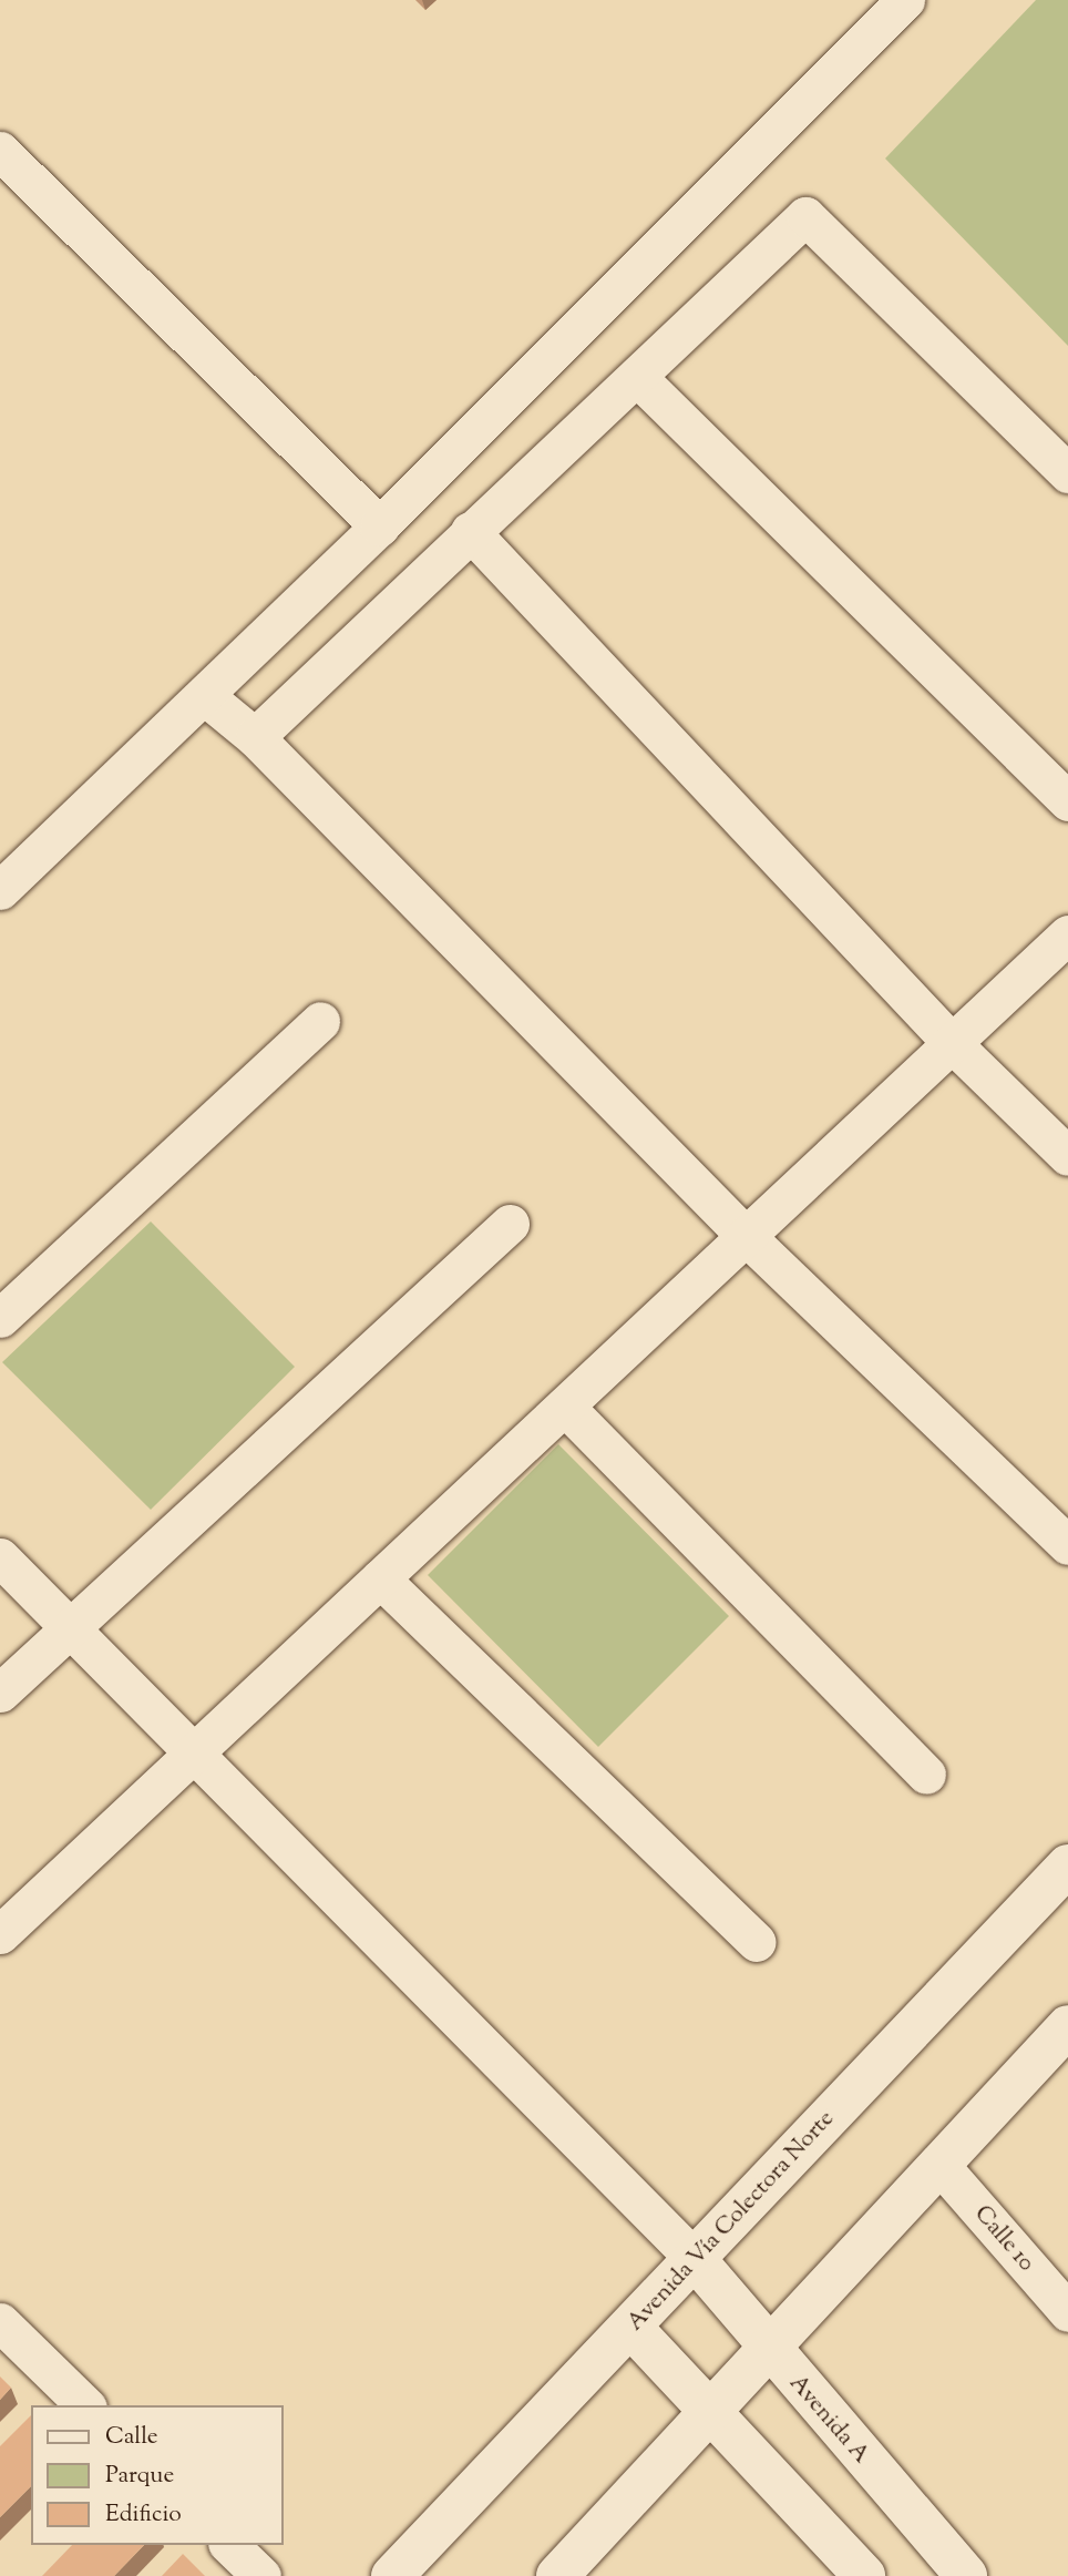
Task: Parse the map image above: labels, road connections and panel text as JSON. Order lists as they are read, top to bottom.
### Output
{
  "streets": {
    "street": ["Avenida Vía Colectora Norte", "Calle 10", "Avenida A"]
  },
  "crossings": [
    ["Avenida Vía Colectora Norte", "Avenida A"]
  ],
  "legend": ["Calle", "Parque", "Edificio"]
}
